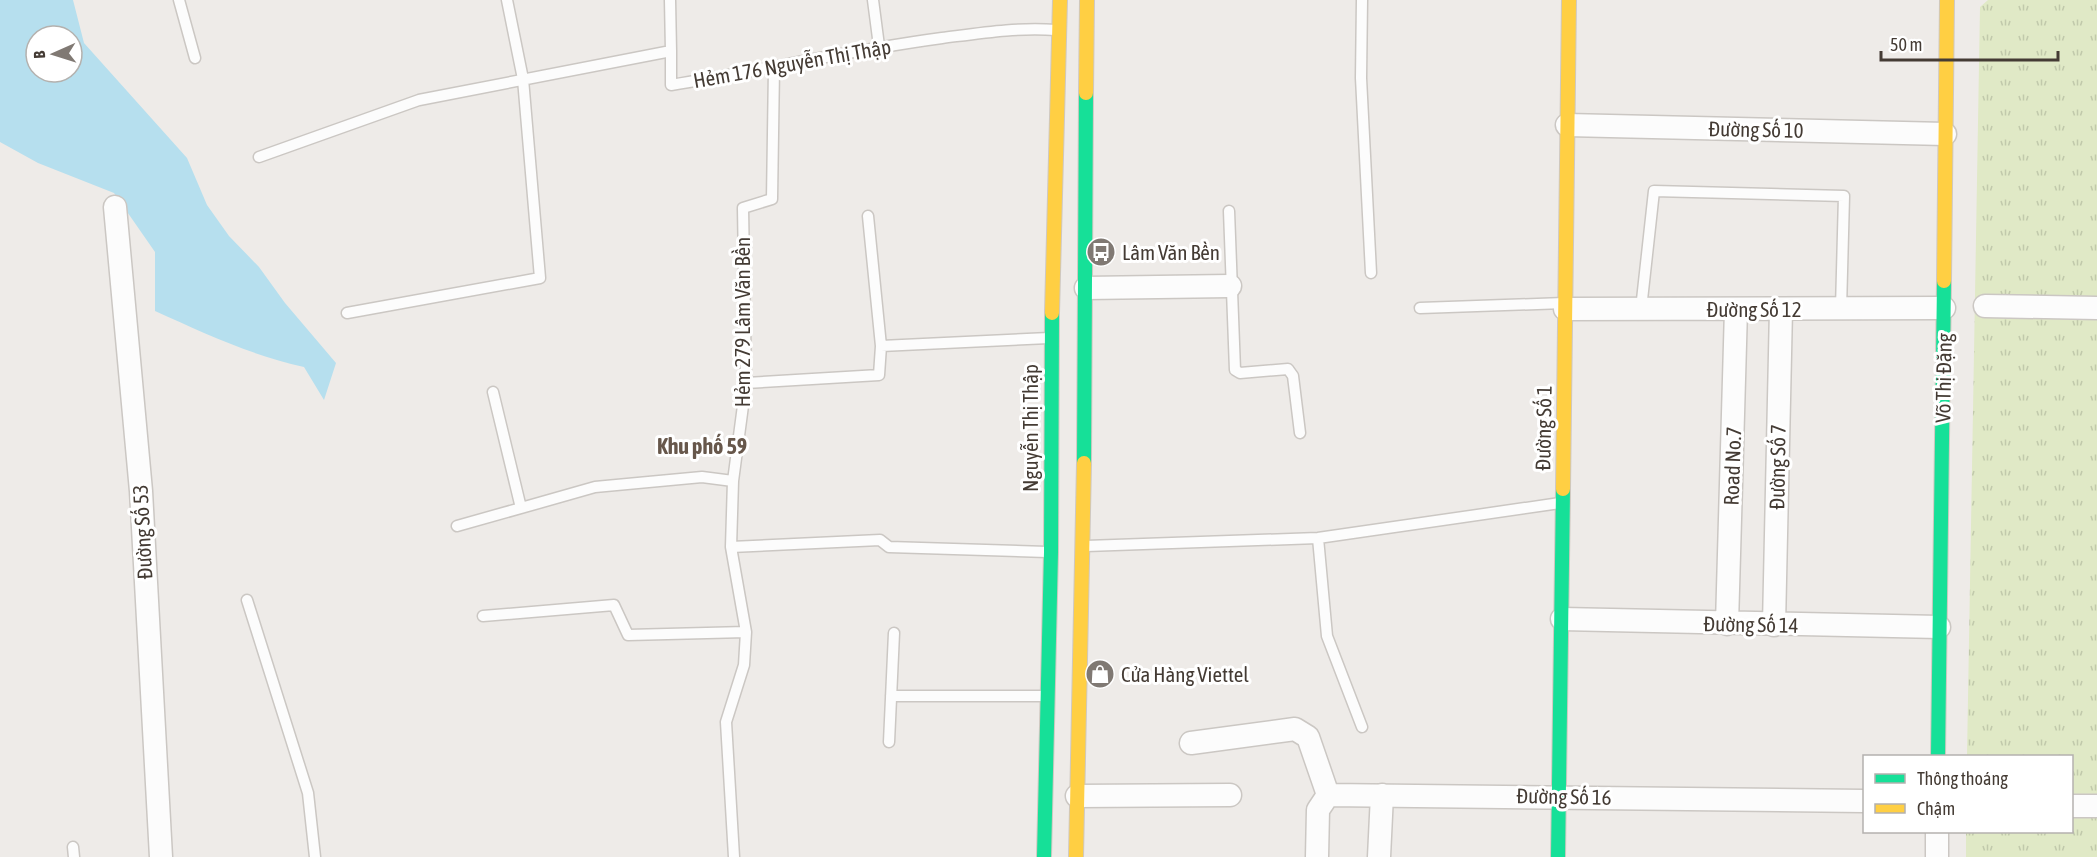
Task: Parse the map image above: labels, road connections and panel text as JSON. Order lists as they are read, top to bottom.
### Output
{
  "streets": {
    "main road": ["Võ Thị Đặng", "Nguyễn Thị Thập", "Đường Số 1"],
    "street": [
      "Đường Số 10",
      "Đường Số 12",
      "Road No.7",
      "Đường Số 7",
      "Đường Số 53",
      "Đường Số 14",
      "Đường Số 16"
    ],
    "lane": ["Hẻm 176 Nguyễn Thị Thập", "Hẻm 279 Lâm Văn Bền"]
  },
  "crossings": [
    ["Hẻm 176 Nguyễn Thị Thập", "Hẻm 279 Lâm Văn Bền"],
    ["Hẻm 176 Nguyễn Thị Thập", "Nguyễn Thị Thập"],
    ["Đường Số 10", "Võ Thị Đặng"],
    ["Đường Số 10", "Đường Số 1"],
    ["Đường Số 12", "Võ Thị Đặng"],
    ["Đường Số 12", "Đường Số 1"],
    ["Đường Số 12", "Road No.7"],
    ["Đường Số 12", "Đường Số 7"],
    ["Võ Thị Đặng", "Đường Số 14"],
    ["Đường Số 1", "Đường Số 14"],
    ["Đường Số 1", "Đường Số 16"],
    ["Road No.7", "Đường Số 14"],
    ["Đường Số 7", "Đường Số 14"]
  ],
  "districts": ["Khu phố 59"],
  "places": {
    "bus stop": ["Lâm Văn Bền"],
    "shop": ["Cửa Hàng Viettel"]
  },
  "legend": ["Thông thoáng", "Chậm"],
  "scale_bar": "50 m",
  "north": "left"
}
